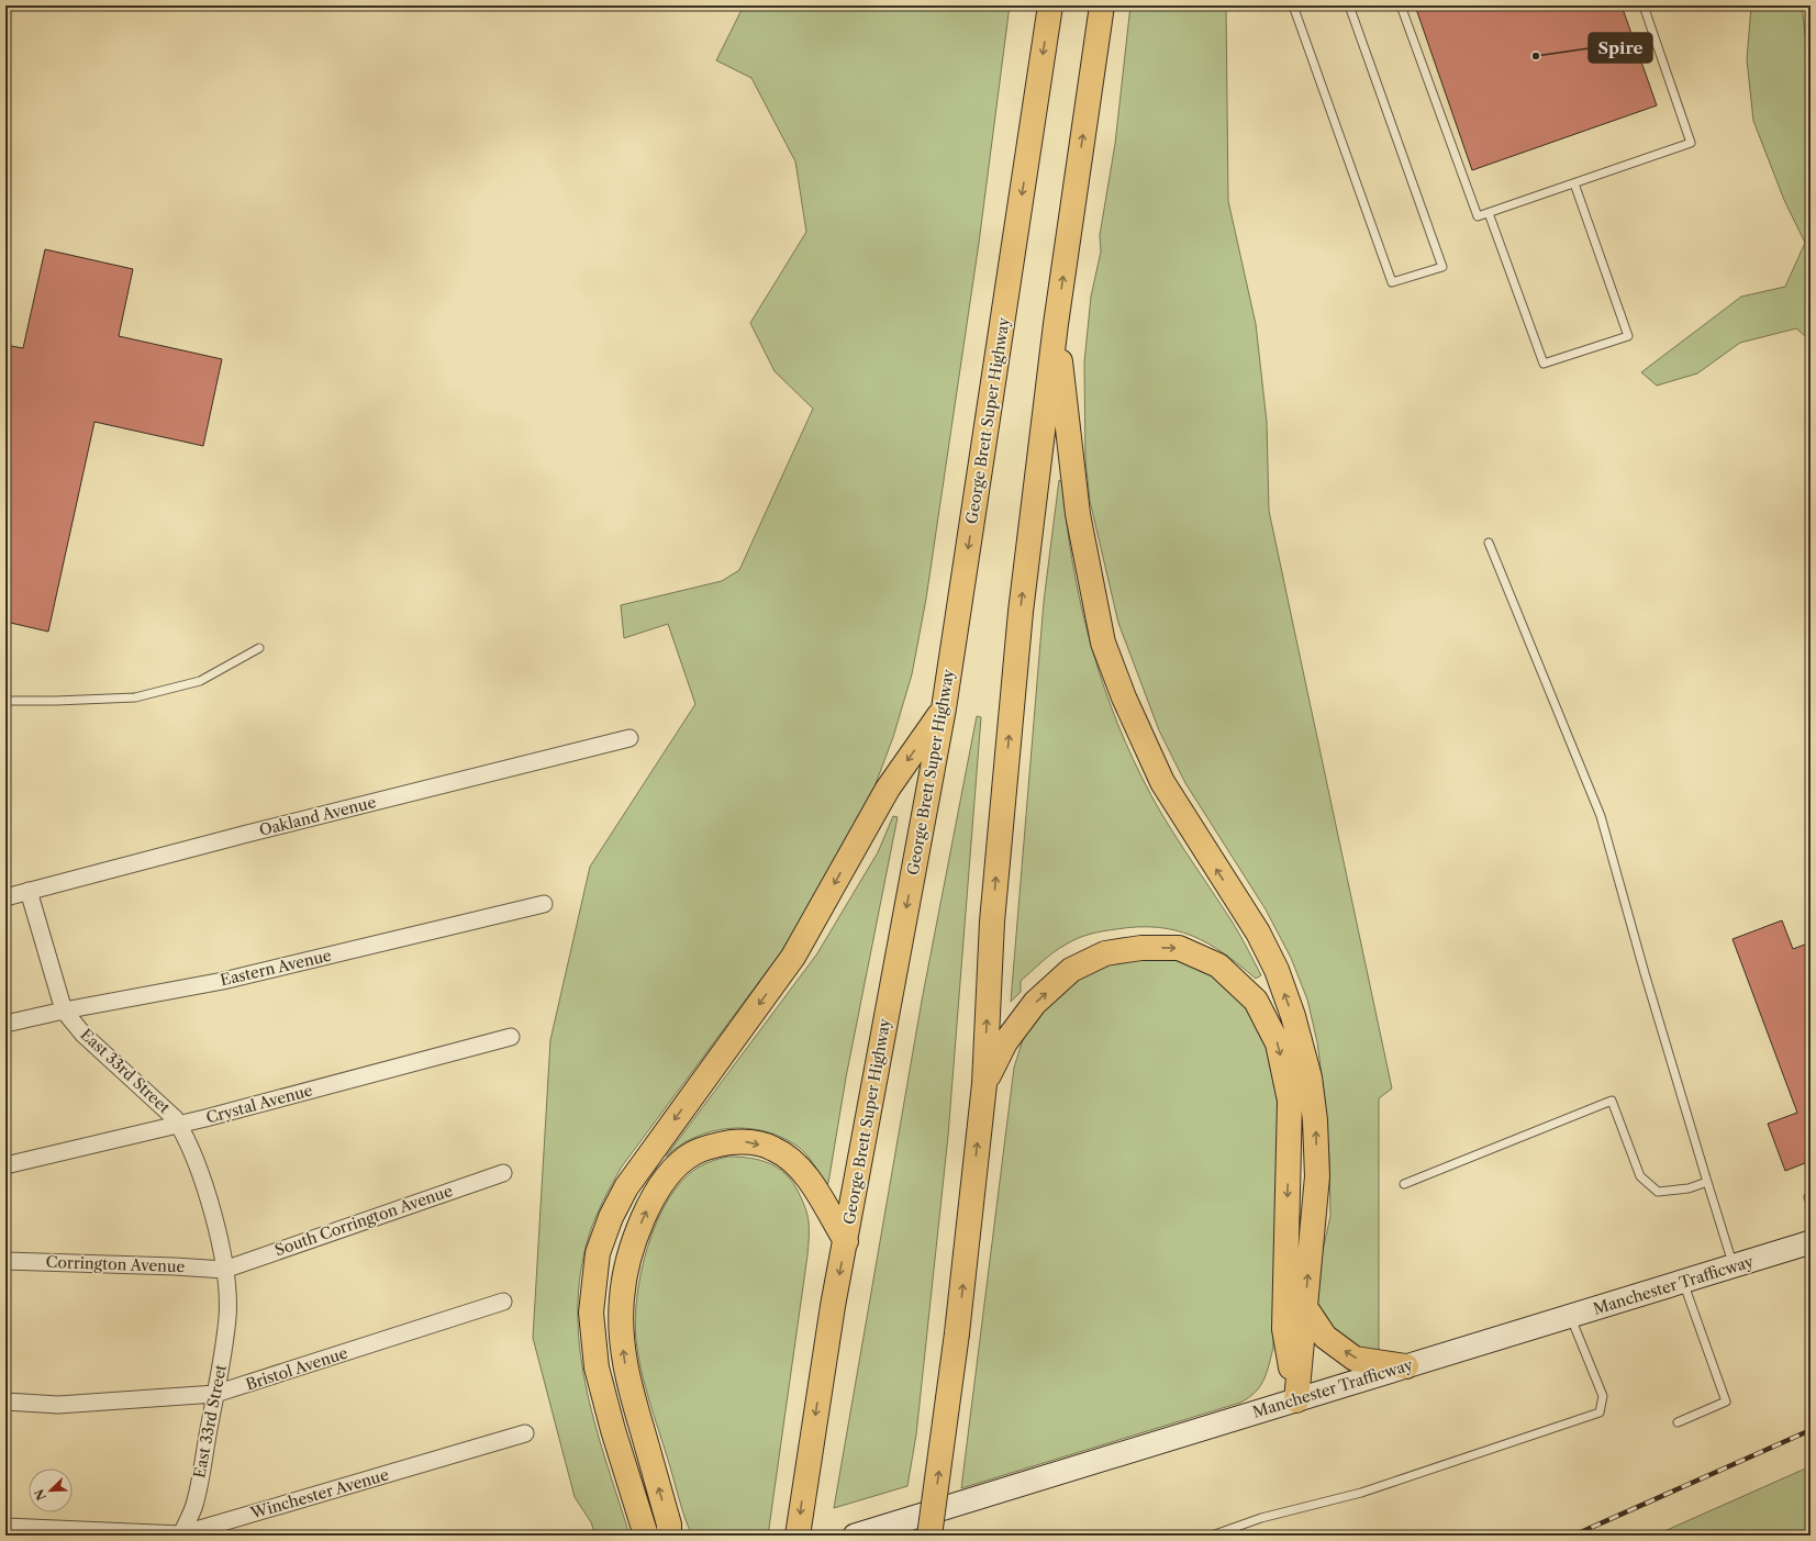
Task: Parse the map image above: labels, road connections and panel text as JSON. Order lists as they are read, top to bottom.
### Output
{
  "streets": {
    "highway": ["George Brett Super Highway"],
    "main road": ["Manchester Trafficway"],
    "street": [
      "Oakland Avenue",
      "Eastern Avenue",
      "East 33rd Street",
      "Crystal Avenue",
      "South Corrington Avenue",
      "Corrington Avenue",
      "Bristol Avenue",
      "Winchester Avenue"
    ]
  },
  "crossings": [
    ["Oakland Avenue", "East 33rd Street"],
    ["Eastern Avenue", "East 33rd Street"],
    ["East 33rd Street", "Crystal Avenue"],
    ["East 33rd Street", "South Corrington Avenue"],
    ["East 33rd Street", "Corrington Avenue"],
    ["East 33rd Street", "Bristol Avenue"],
    ["East 33rd Street", "Winchester Avenue"],
    ["South Corrington Avenue", "Corrington Avenue"]
  ],
  "places": ["Spire"],
  "north": "bottom left"
}
